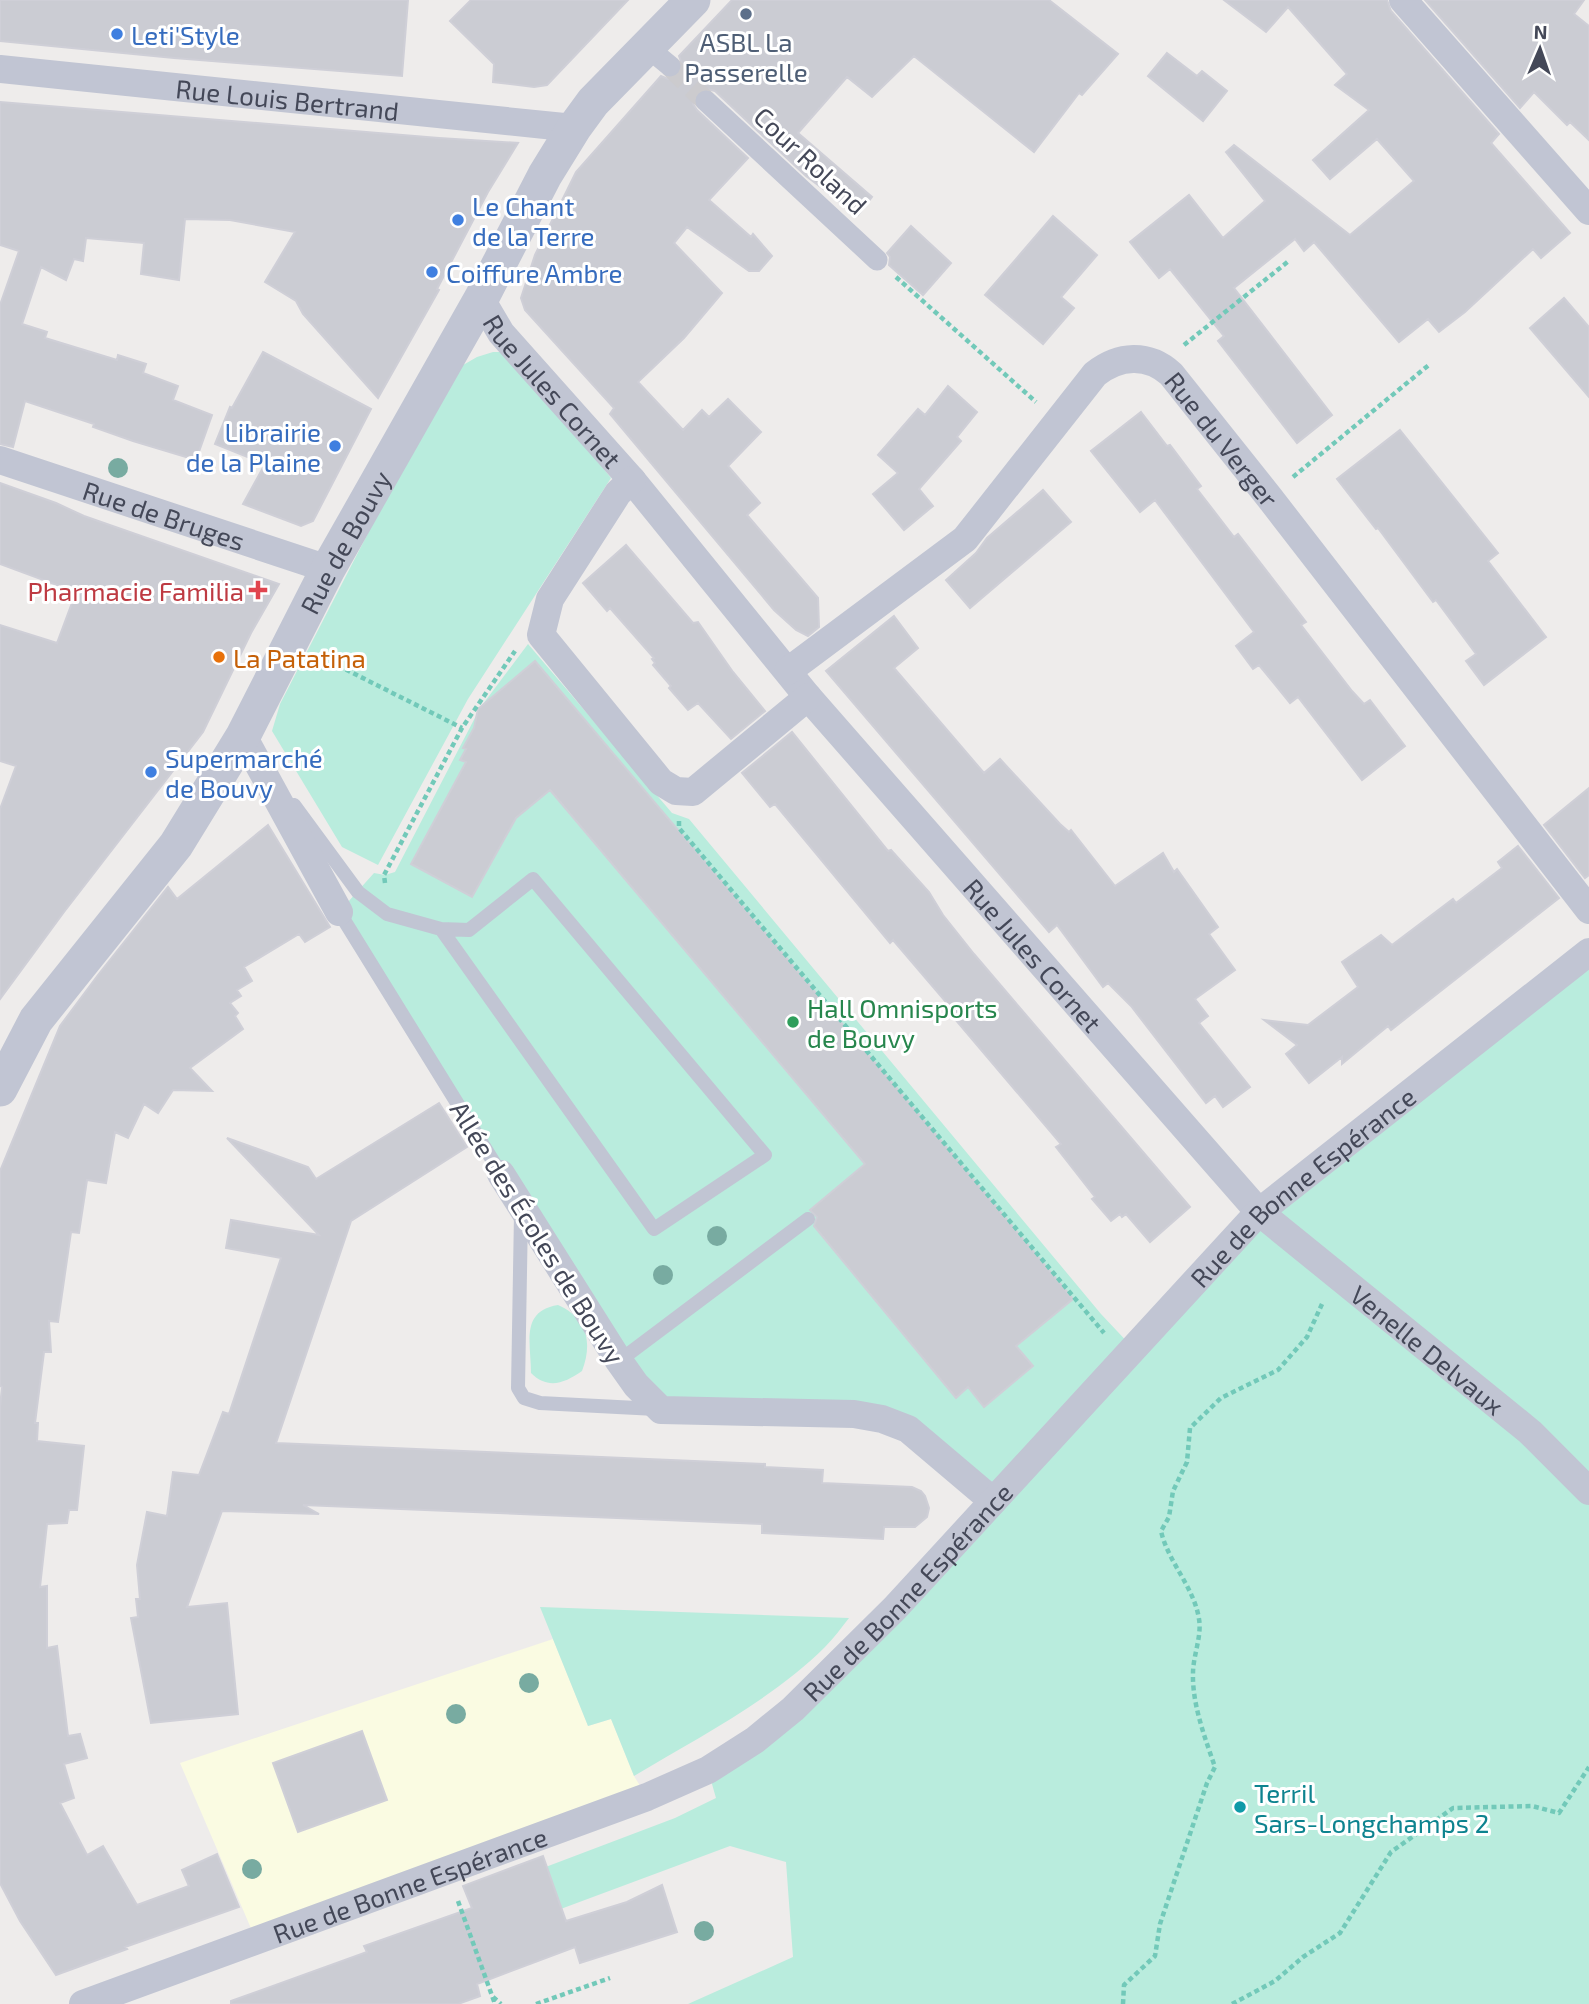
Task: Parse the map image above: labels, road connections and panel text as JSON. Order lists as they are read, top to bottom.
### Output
{
  "streets": {
    "street": [
      "Rue Louis Bertrand",
      "Cour Roland",
      "Rue Jules Cornet",
      "Rue du Verger",
      "Rue de Bruges",
      "Rue de Bouvy",
      "Rue de Bonne Espérance",
      "Allée des Écoles de Bouvy",
      "Venelle Delvaux"
    ]
  },
  "crossings": [
    ["Rue Louis Bertrand", "Rue de Bouvy"],
    ["Rue Jules Cornet", "Rue du Verger"],
    ["Rue Jules Cornet", "Rue de Bouvy"],
    ["Rue Jules Cornet", "Rue de Bonne Espérance"],
    ["Rue Jules Cornet", "Venelle Delvaux"],
    ["Rue de Bruges", "Rue de Bouvy"],
    ["Rue de Bouvy", "Allée des Écoles de Bouvy"],
    ["Rue de Bonne Espérance", "Venelle Delvaux"]
  ],
  "places": {
    "other": [
      "ASBL La Passerelle",
      "Leti'Style",
      "Le Chant de la Terre",
      "Coiffure Ambre",
      "Librairie de la Plaine",
      "La Patatina",
      "Supermarché de Bouvy",
      "Hall Omnisports de Bouvy",
      "Terril Sars-Longchamps 2"
    ],
    "health": ["Pharmacie Familia"]
  },
  "north": "top"
}
